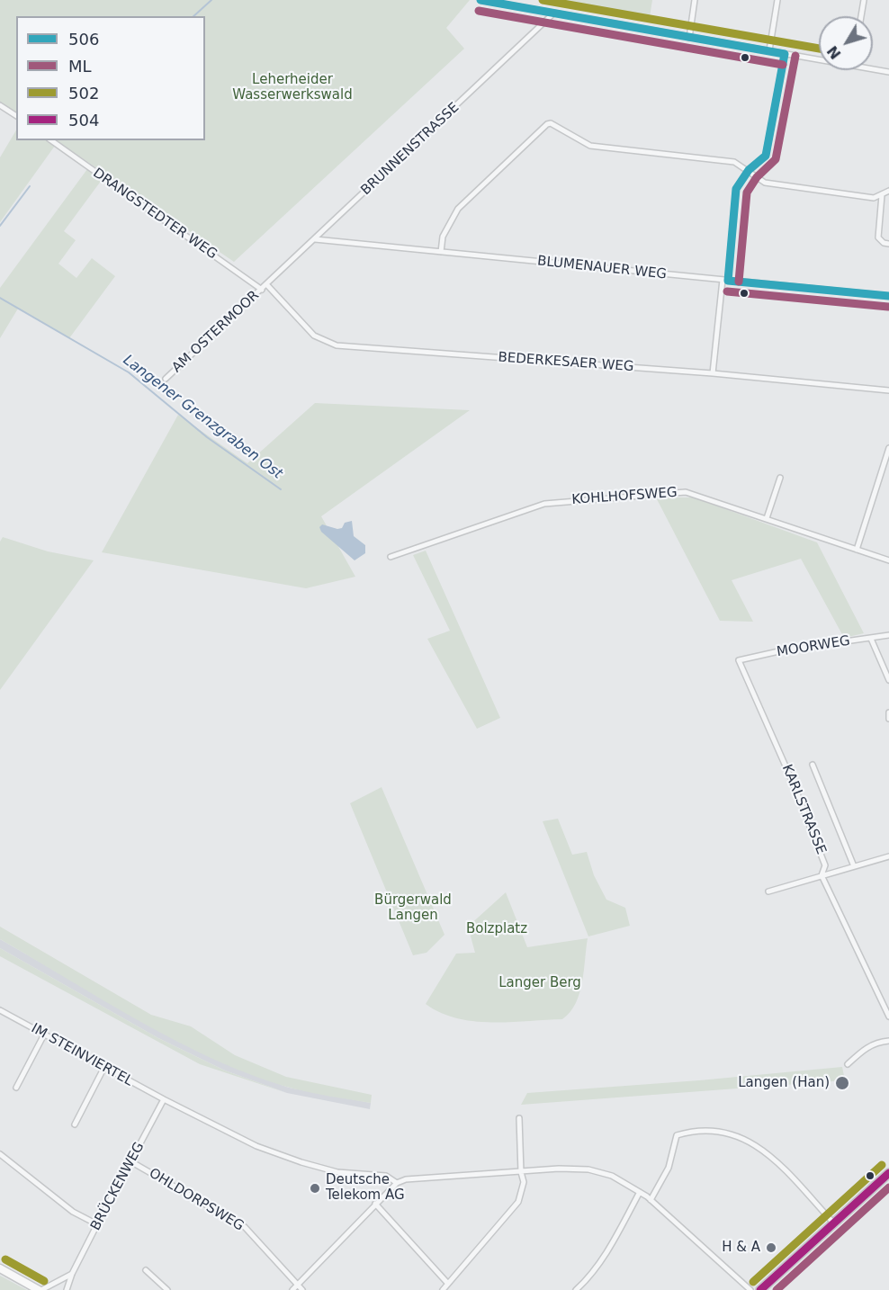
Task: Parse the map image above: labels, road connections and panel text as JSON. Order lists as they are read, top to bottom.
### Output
{
  "streets": {
    "street": [
      "BRUNNENSTRASSE",
      "DRANGSTEDTER WEG",
      "BLUMENAUER WEG",
      "AM OSTERMOOR",
      "BEDERKESAER WEG",
      "KOHLHOFSWEG",
      "MOORWEG",
      "KARLSTRASSE",
      "IM STEINVIERTEL",
      "BRÜCKENWEG",
      "OHLDORPSWEG"
    ]
  },
  "crossings": [
    ["BRUNNENSTRASSE", "BLUMENAUER WEG"],
    ["BRUNNENSTRASSE", "AM OSTERMOOR"],
    ["BRUNNENSTRASSE", "BEDERKESAER WEG"],
    ["DRANGSTEDTER WEG", "AM OSTERMOOR"],
    ["AM OSTERMOOR", "BEDERKESAER WEG"],
    ["MOORWEG", "KARLSTRASSE"],
    ["IM STEINVIERTEL", "BRÜCKENWEG"],
    ["BRÜCKENWEG", "OHLDORPSWEG"]
  ],
  "water": ["Langener Grenzgraben Ost"],
  "parks": [
    "Leherheider Wasserwerkswald",
    "Bürgerwald Langen",
    "Bolzplatz",
    "Langer Berg"
  ],
  "places": ["Langen (Han)", "Deutsche Telekom AG", "H & A"],
  "lines": [
    "transit line 506",
    "transit line 502",
    "transit line ML",
    "transit line 504"
  ],
  "legend": [
    "506",
    "ML",
    "502",
    "504"
  ],
  "north": "bottom left"
}
